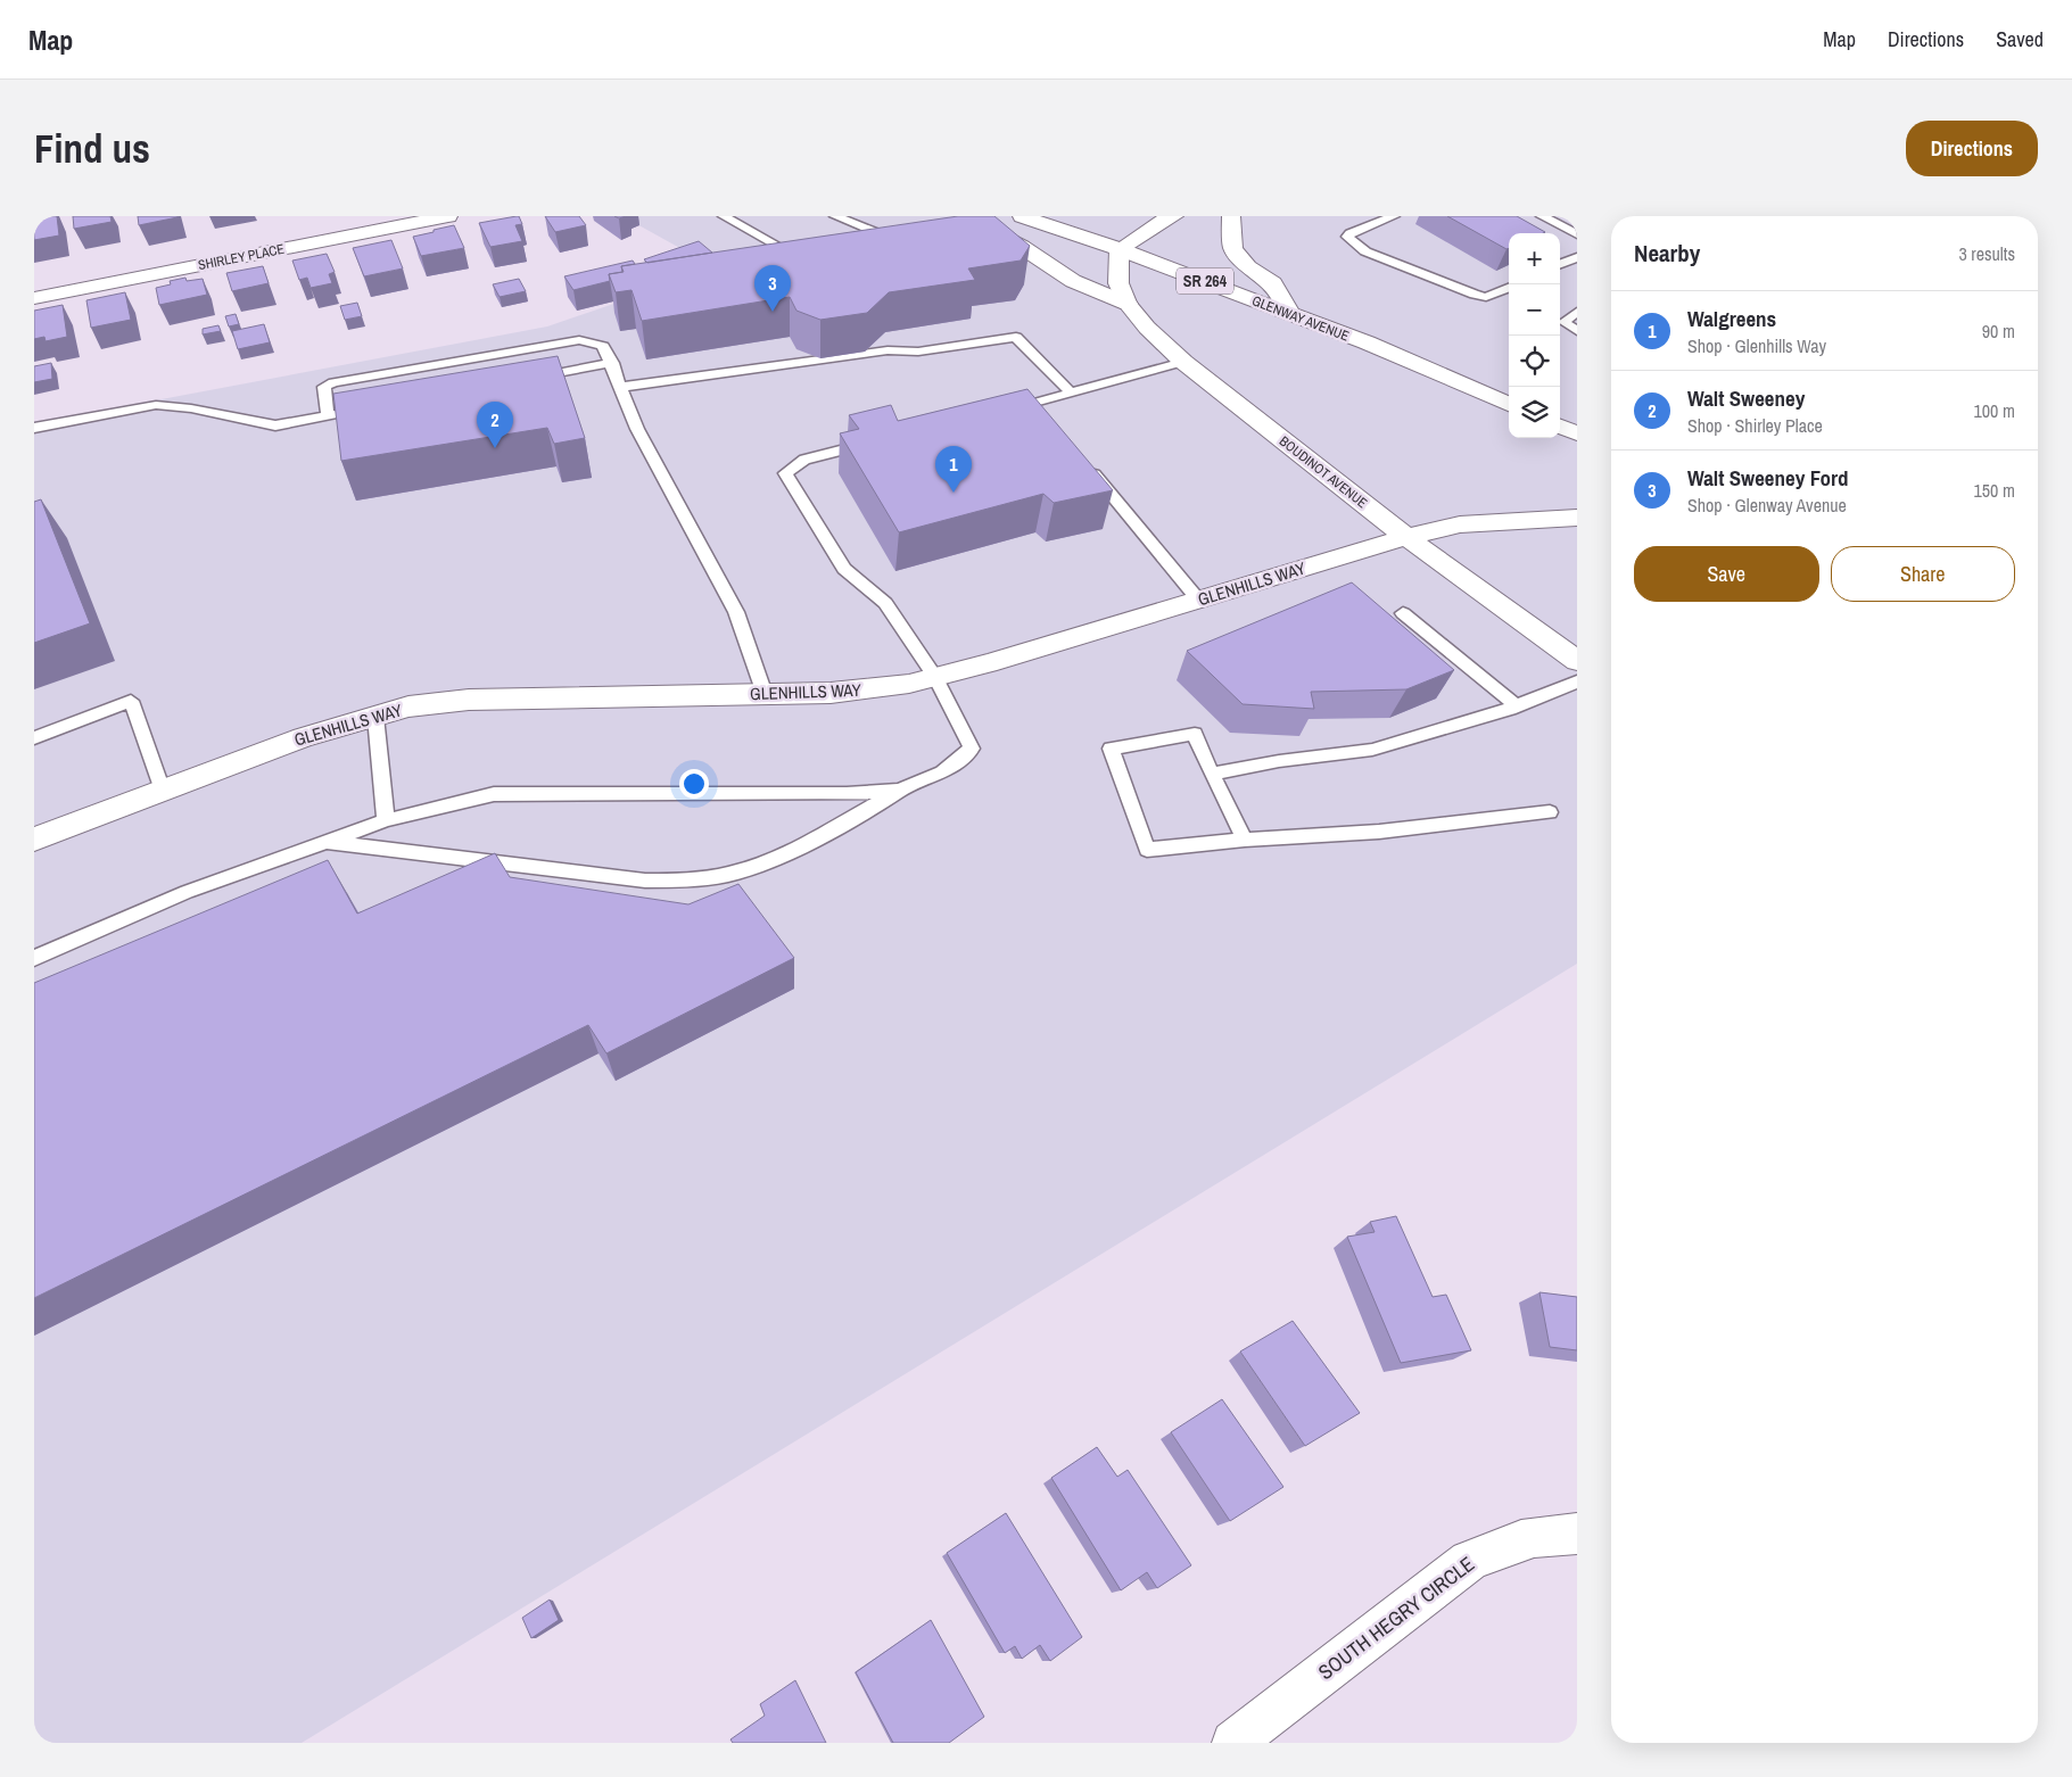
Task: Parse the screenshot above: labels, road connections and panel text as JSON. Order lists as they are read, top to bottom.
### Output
{
  "streets": {
    "street": [
      "SHIRLEY PLACE",
      "SR 264",
      "GLENWAY AVENUE",
      "BOUDINOT AVENUE",
      "GLENHILLS WAY",
      "SOUTH HEGRY CIRCLE"
    ]
  },
  "crossings": [
    ["GLENWAY AVENUE", "BOUDINOT AVENUE"],
    ["BOUDINOT AVENUE", "GLENHILLS WAY"]
  ],
  "page": {
    "header": "Map",
    "nav": ["Map", "Directions", "Saved"],
    "buttons": [
      "Directions",
      ["Save", "Share"]
    ],
    "title": "Find us",
    "heading": ["Nearby", "3 results"],
    "map_buttons": ["+", "−"],
    "pins": ["3", "2", "1"],
    "list": [
      {
        "mark": "1",
        "name": "Walgreens",
        "note": "Shop · Glenhills Way",
        "value": "90 m"
      },
      {
        "mark": "2",
        "name": "Walt Sweeney",
        "note": "Shop · Shirley Place",
        "value": "100 m"
      },
      {
        "mark": "3",
        "name": "Walt Sweeney Ford",
        "note": "Shop · Glenway Avenue",
        "value": "150 m"
      }
    ]
  }
}
